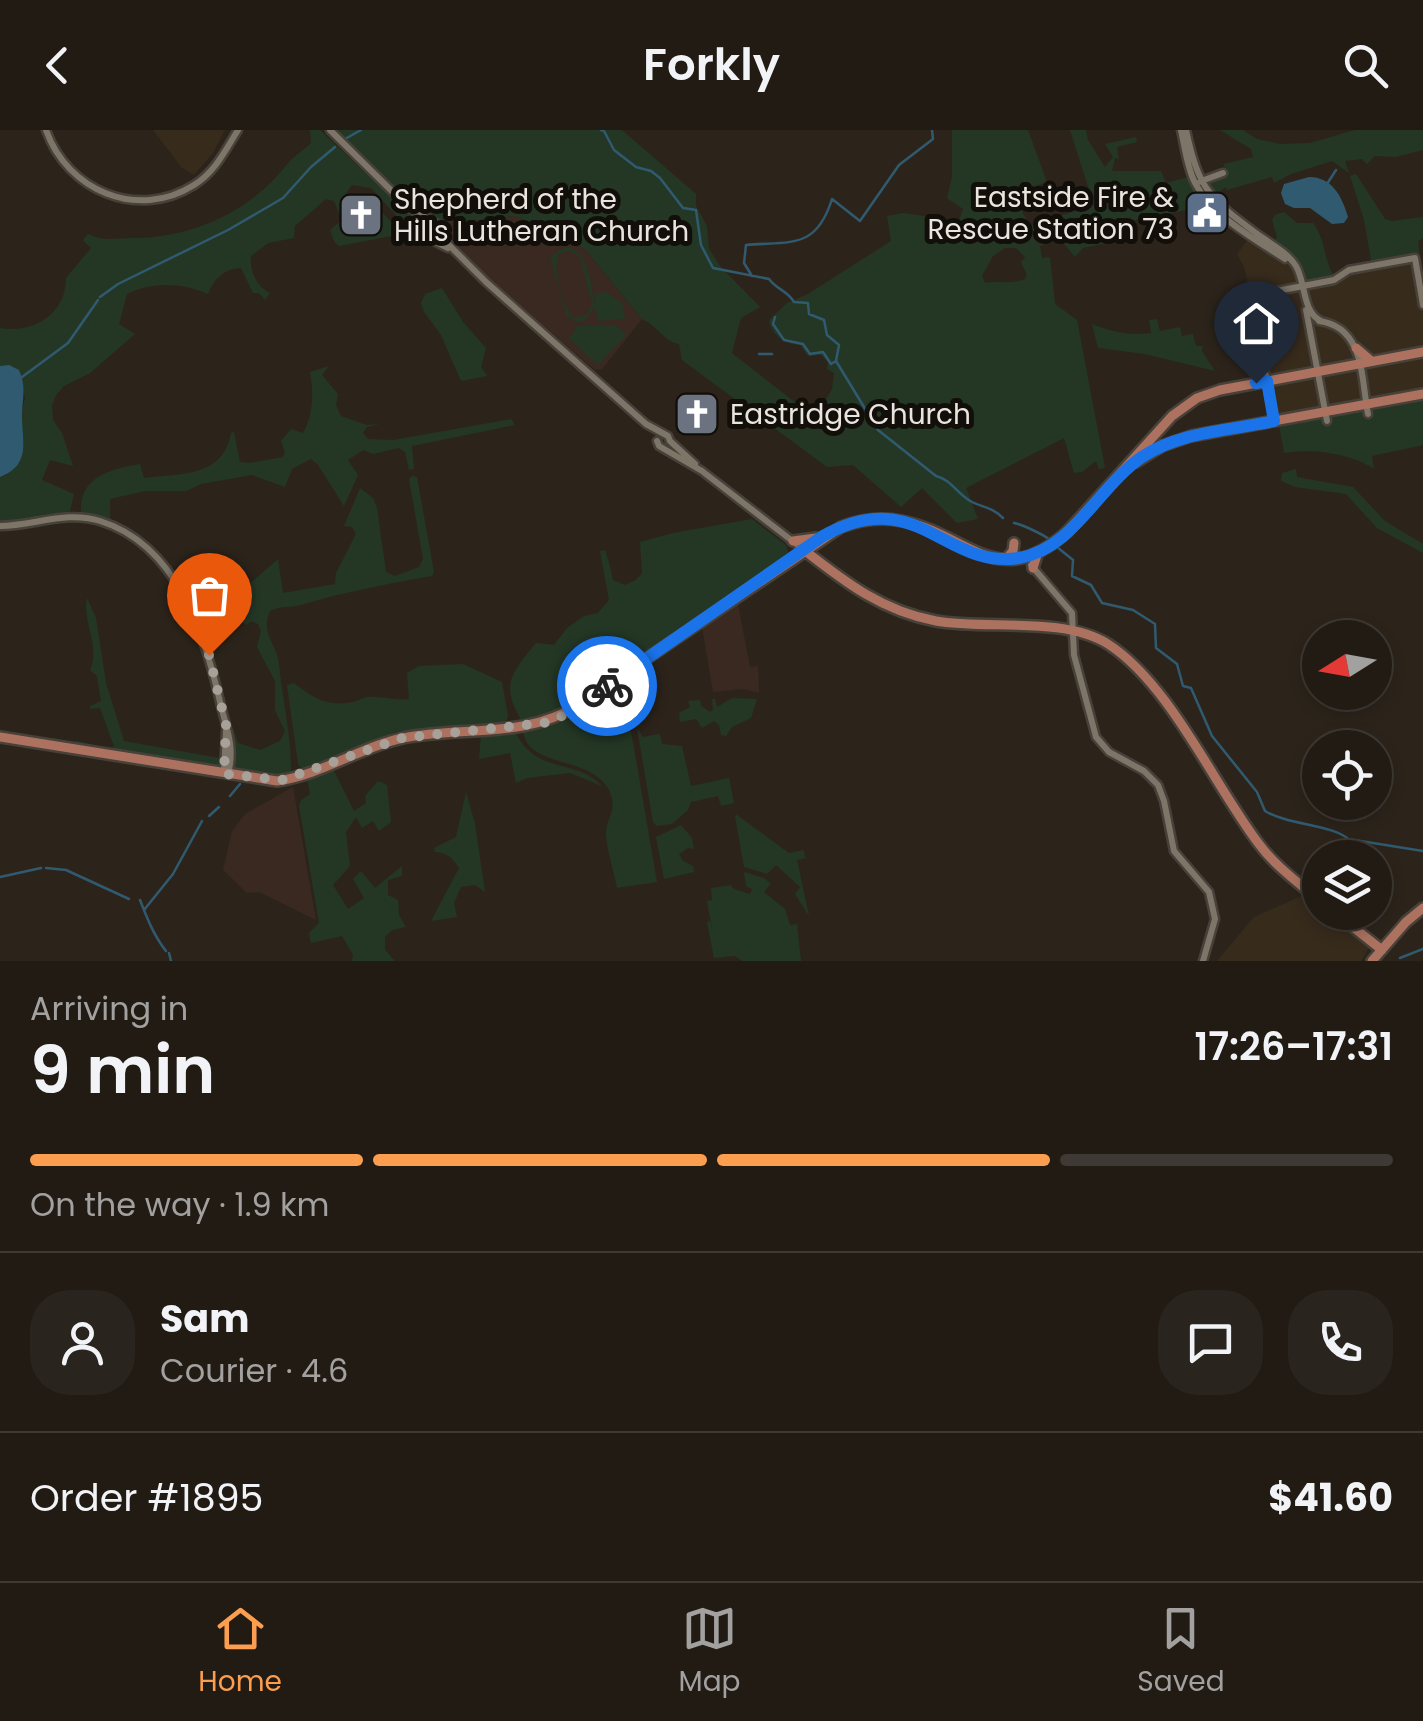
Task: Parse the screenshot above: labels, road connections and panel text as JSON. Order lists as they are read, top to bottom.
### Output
{
  "places": {
    "public building": ["Eastside Fire & Rescue Station 73"],
    "church": ["Shepherd of the Hills Lutheran Church", "Eastridge Church"]
  },
  "north": "left",
  "page": {
    "header": "Forkly",
    "heading": ["9 min", "Arriving in", "17:26–17:31"],
    "panel": [
      "Sam",
      "Courier · 4.6",
      "Order #1895",
      "$41.60"
    ],
    "bar": "On the way · 1.9 km",
    "tabs": ["Home", "Map", "Saved"]
  }
}
